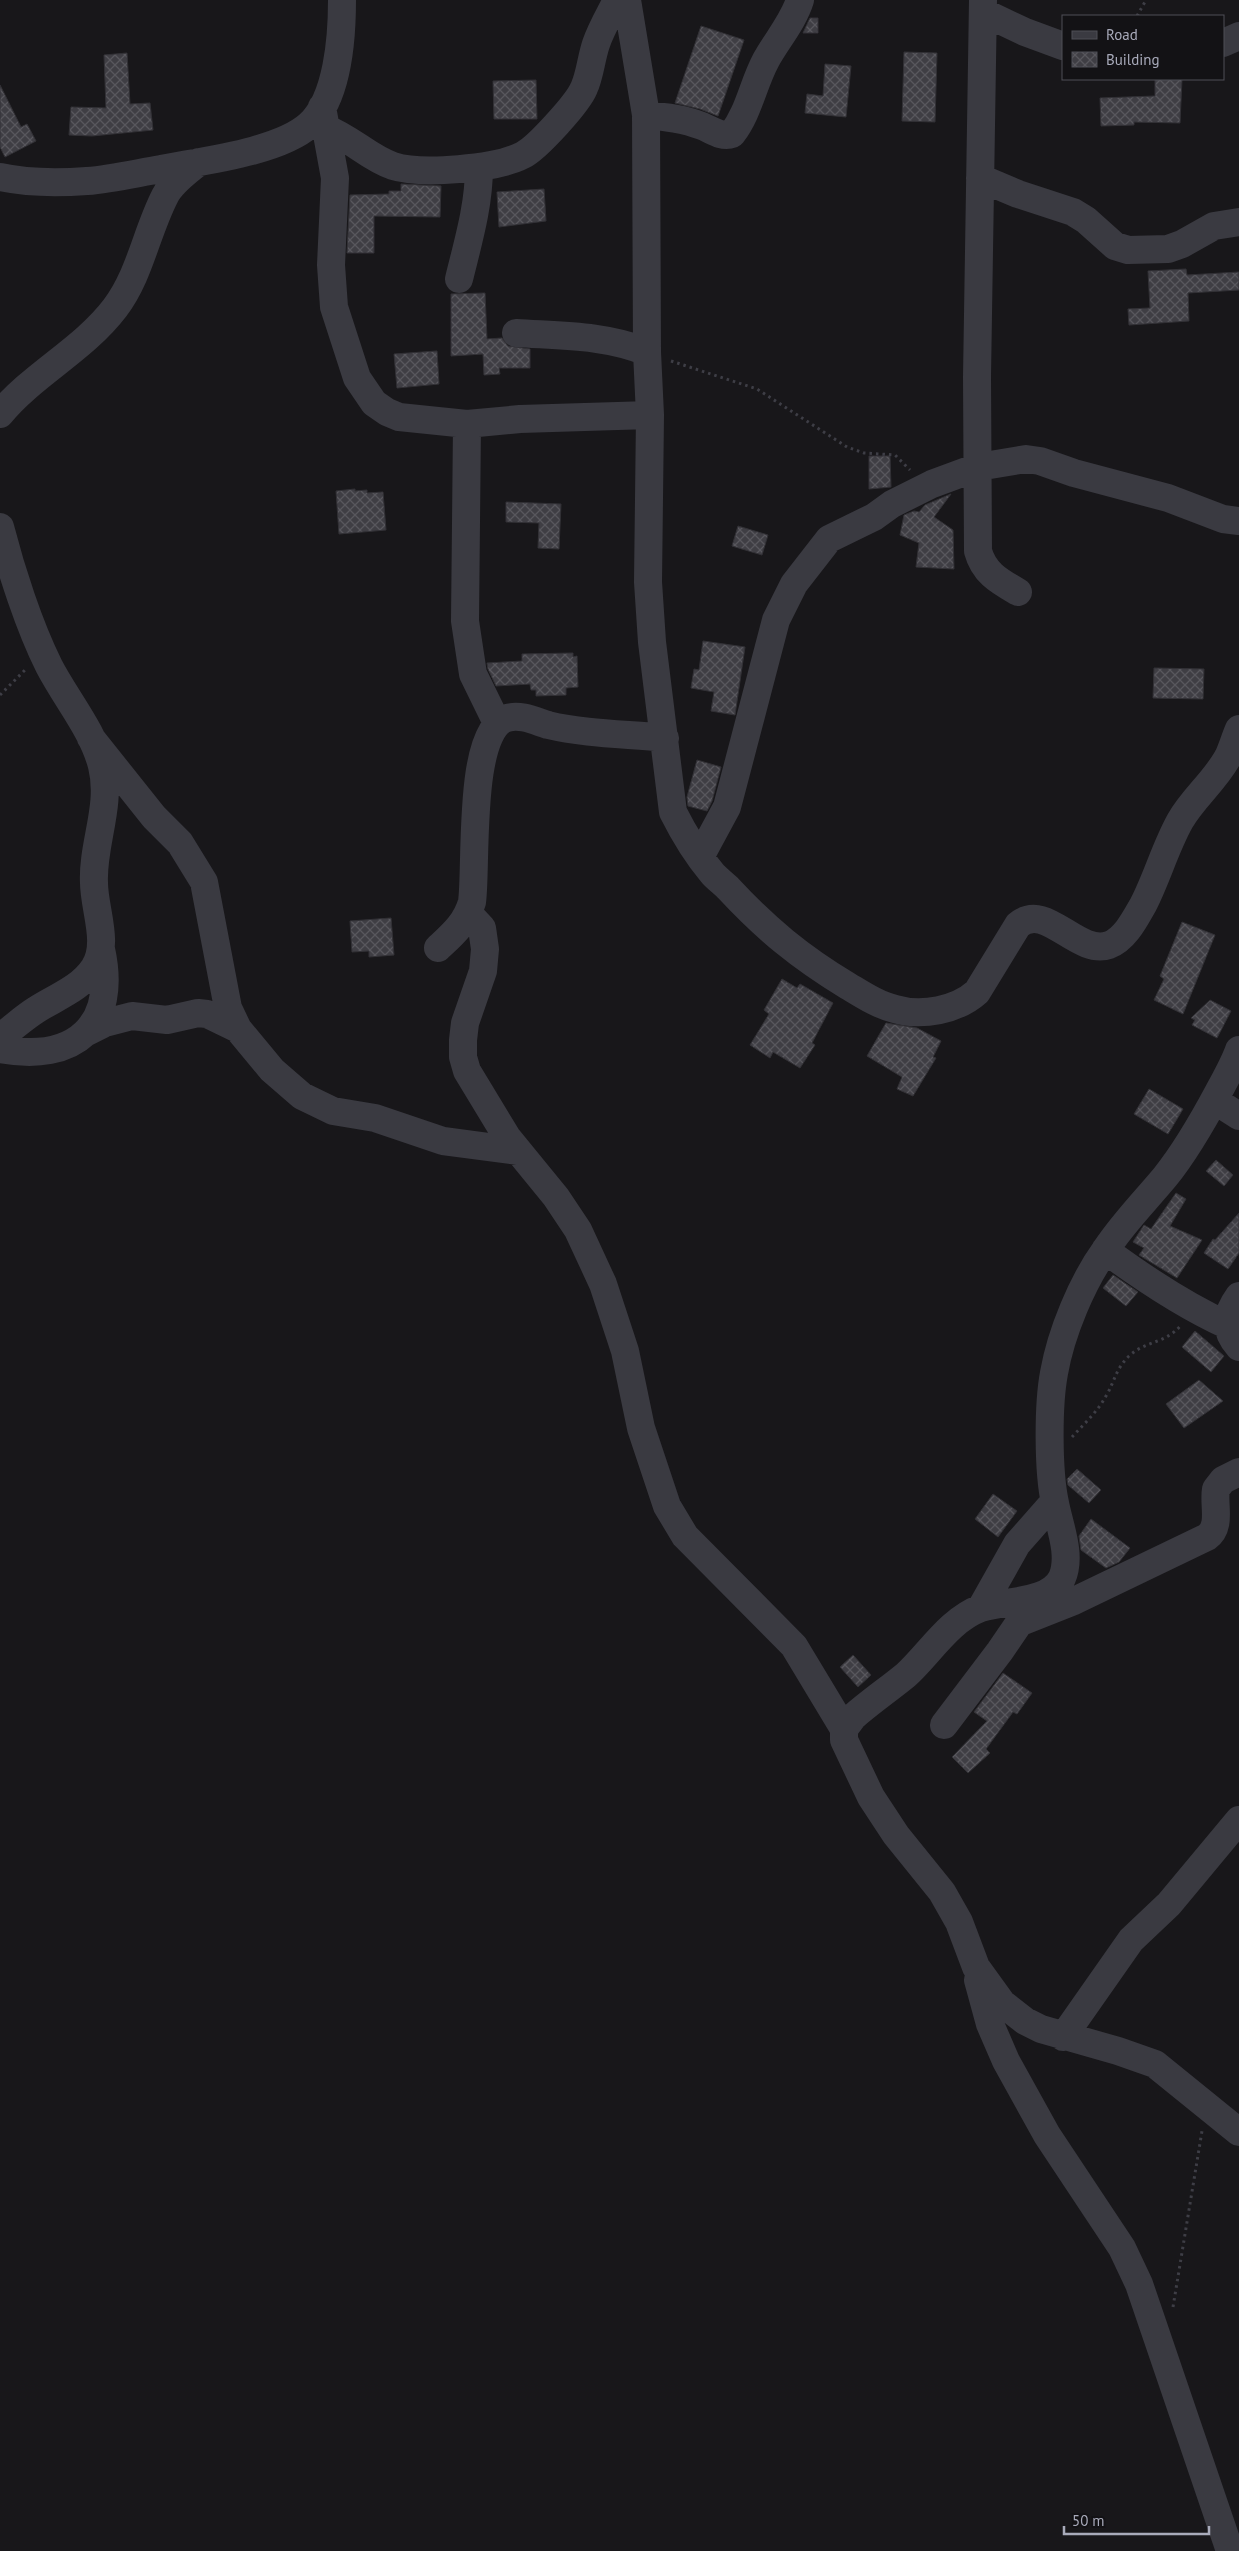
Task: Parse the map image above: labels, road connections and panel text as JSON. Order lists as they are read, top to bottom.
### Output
{
  "legend": ["Road", "Building"],
  "scale_bar": "50 m"
}
